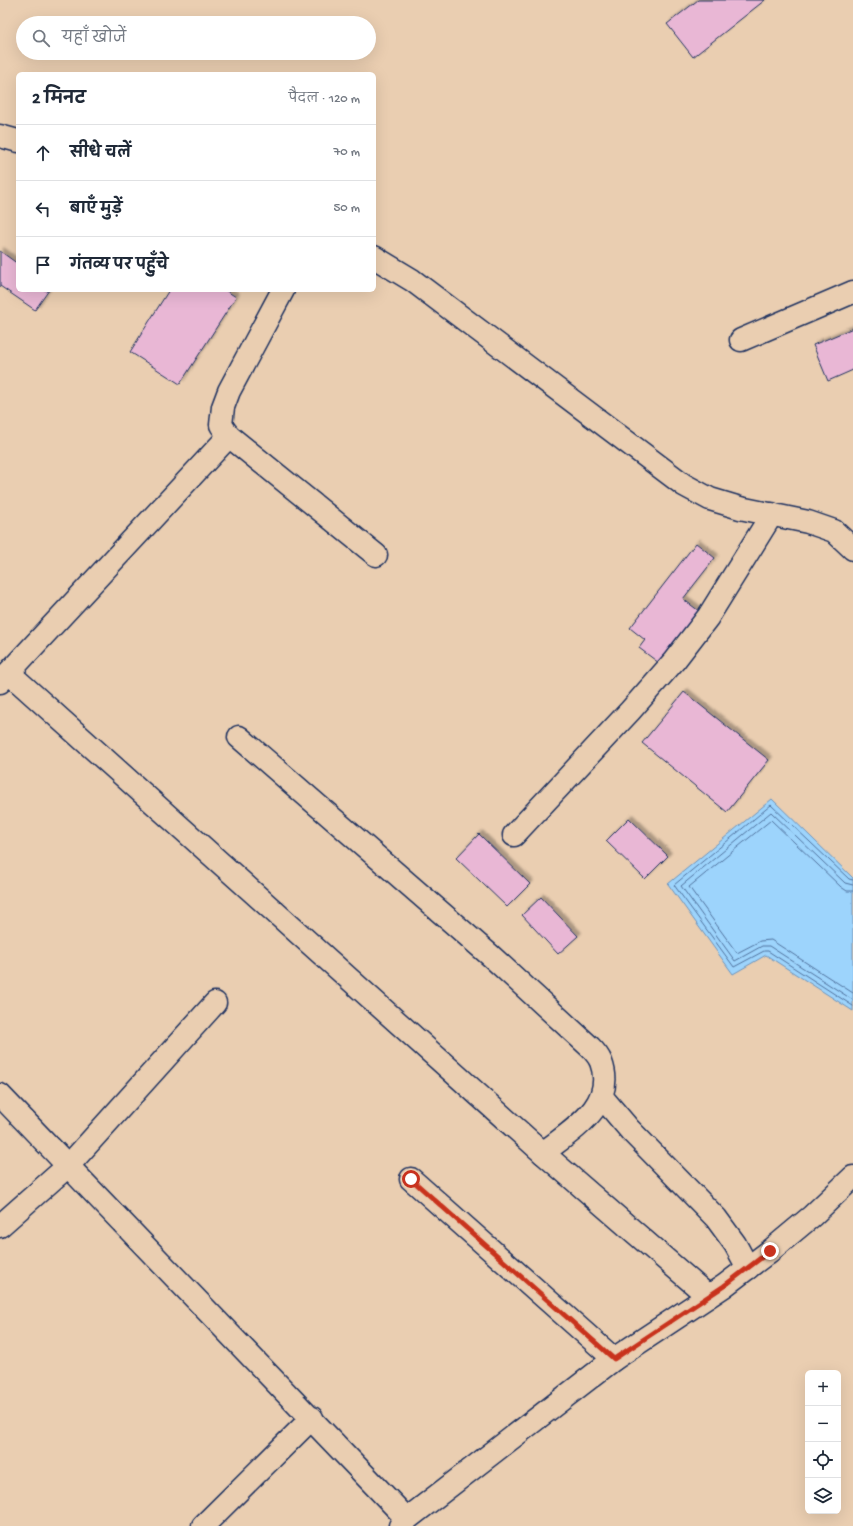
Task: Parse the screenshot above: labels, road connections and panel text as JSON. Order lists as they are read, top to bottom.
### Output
{
  "page": {
    "search": "यहाँ खोजें",
    "heading": ["2 मिनट", "पैदल · 120 m"],
    "list": [
      ["सीधे चलें", "70 m"],
      ["बाएँ मुड़ें", "50 m"],
      "गंतव्य पर पहुँचे"
    ],
    "map_buttons": ["+", "−"]
  }
}
